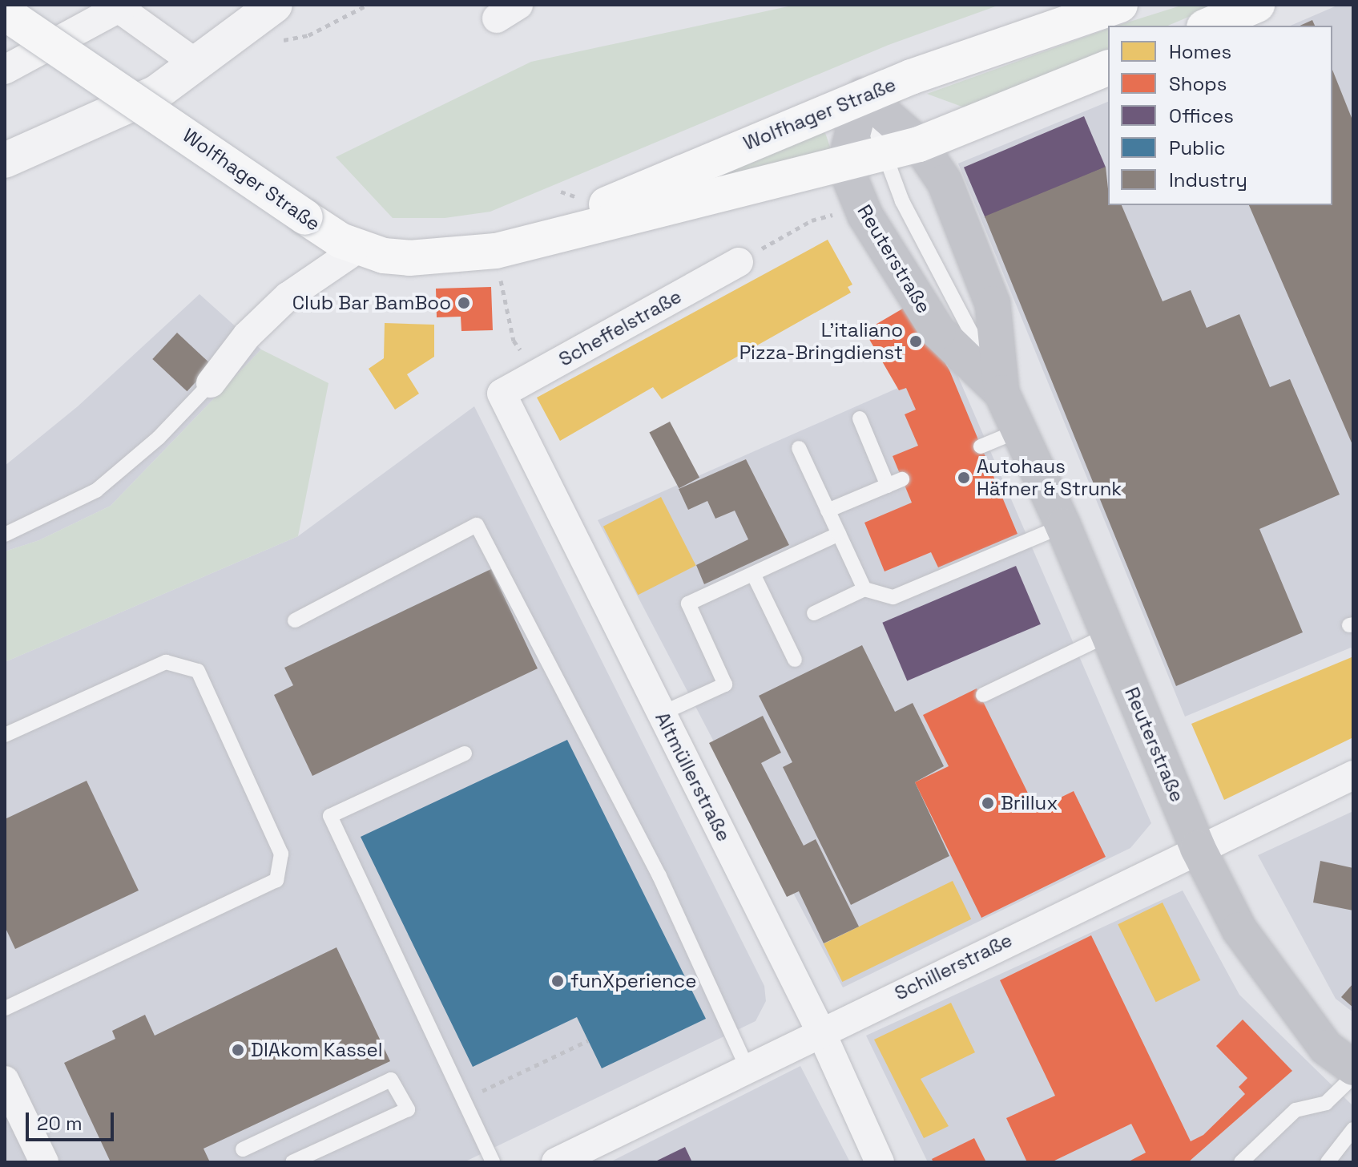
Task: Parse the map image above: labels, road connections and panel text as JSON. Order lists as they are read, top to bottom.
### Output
{
  "streets": {
    "main road": ["Wolfhager Straße", "Reuterstraße"],
    "street": ["Scheffelstraße", "Altmüllerstraße", "Schillerstraße"]
  },
  "crossings": [
    ["Wolfhager Straße", "Reuterstraße"],
    ["Reuterstraße", "Schillerstraße"],
    ["Scheffelstraße", "Altmüllerstraße"],
    ["Altmüllerstraße", "Schillerstraße"]
  ],
  "places": [
    "Club Bar BamBoo",
    "L'italiano Pizza-Bringdienst",
    "Autohaus Häfner & Strunk",
    "Brillux",
    "funXperience",
    "DIAkom Kassel"
  ],
  "legend": [
    "Homes",
    "Shops",
    "Offices",
    "Public",
    "Industry"
  ],
  "scale_bar": "20 m"
}
